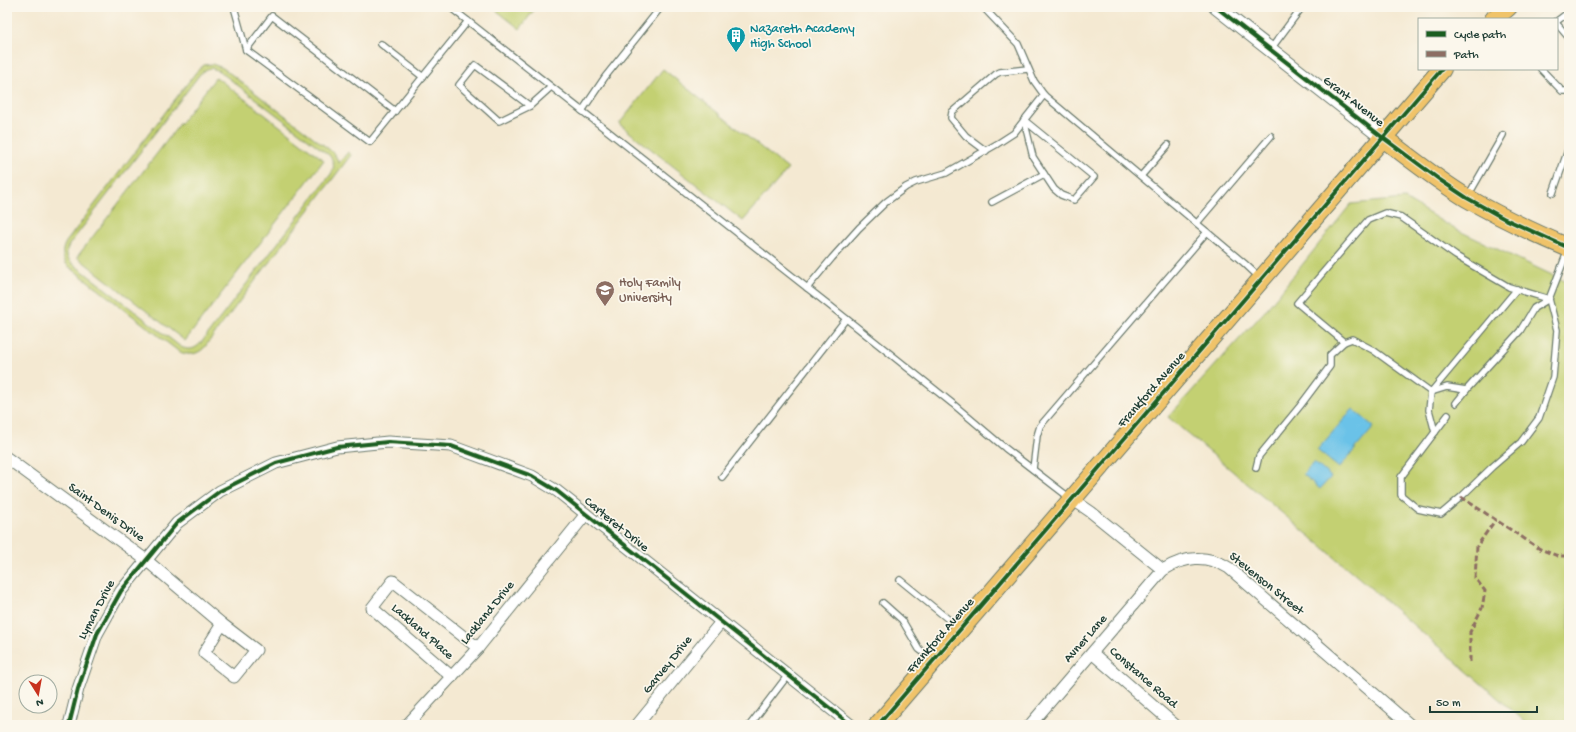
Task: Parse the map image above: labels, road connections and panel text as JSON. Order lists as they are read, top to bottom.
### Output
{
  "streets": {
    "main road": ["Grant Avenue", "Frankford Avenue"],
    "street": [
      "Saint Denis Drive",
      "Carteret Drive",
      "Stevenson Street",
      "Lyman Drive",
      "Lackland Drive",
      "Lackland Place",
      "Avner Lane",
      "Garvey Drive",
      "Constance Road"
    ]
  },
  "crossings": [
    ["Grant Avenue", "Frankford Avenue"],
    ["Saint Denis Drive", "Carteret Drive"],
    ["Saint Denis Drive", "Lyman Drive"],
    ["Carteret Drive", "Lyman Drive"],
    ["Carteret Drive", "Lackland Drive"],
    ["Carteret Drive", "Garvey Drive"],
    ["Stevenson Street", "Avner Lane"],
    ["Lackland Drive", "Lackland Place"],
    ["Avner Lane", "Constance Road"]
  ],
  "places": {
    "building": ["Nazareth Academy High School"],
    "school or university": ["Holy Family University"]
  },
  "legend": ["Cycle path", "Path"],
  "scale_bar": "50 m",
  "north": "bottom"
}
